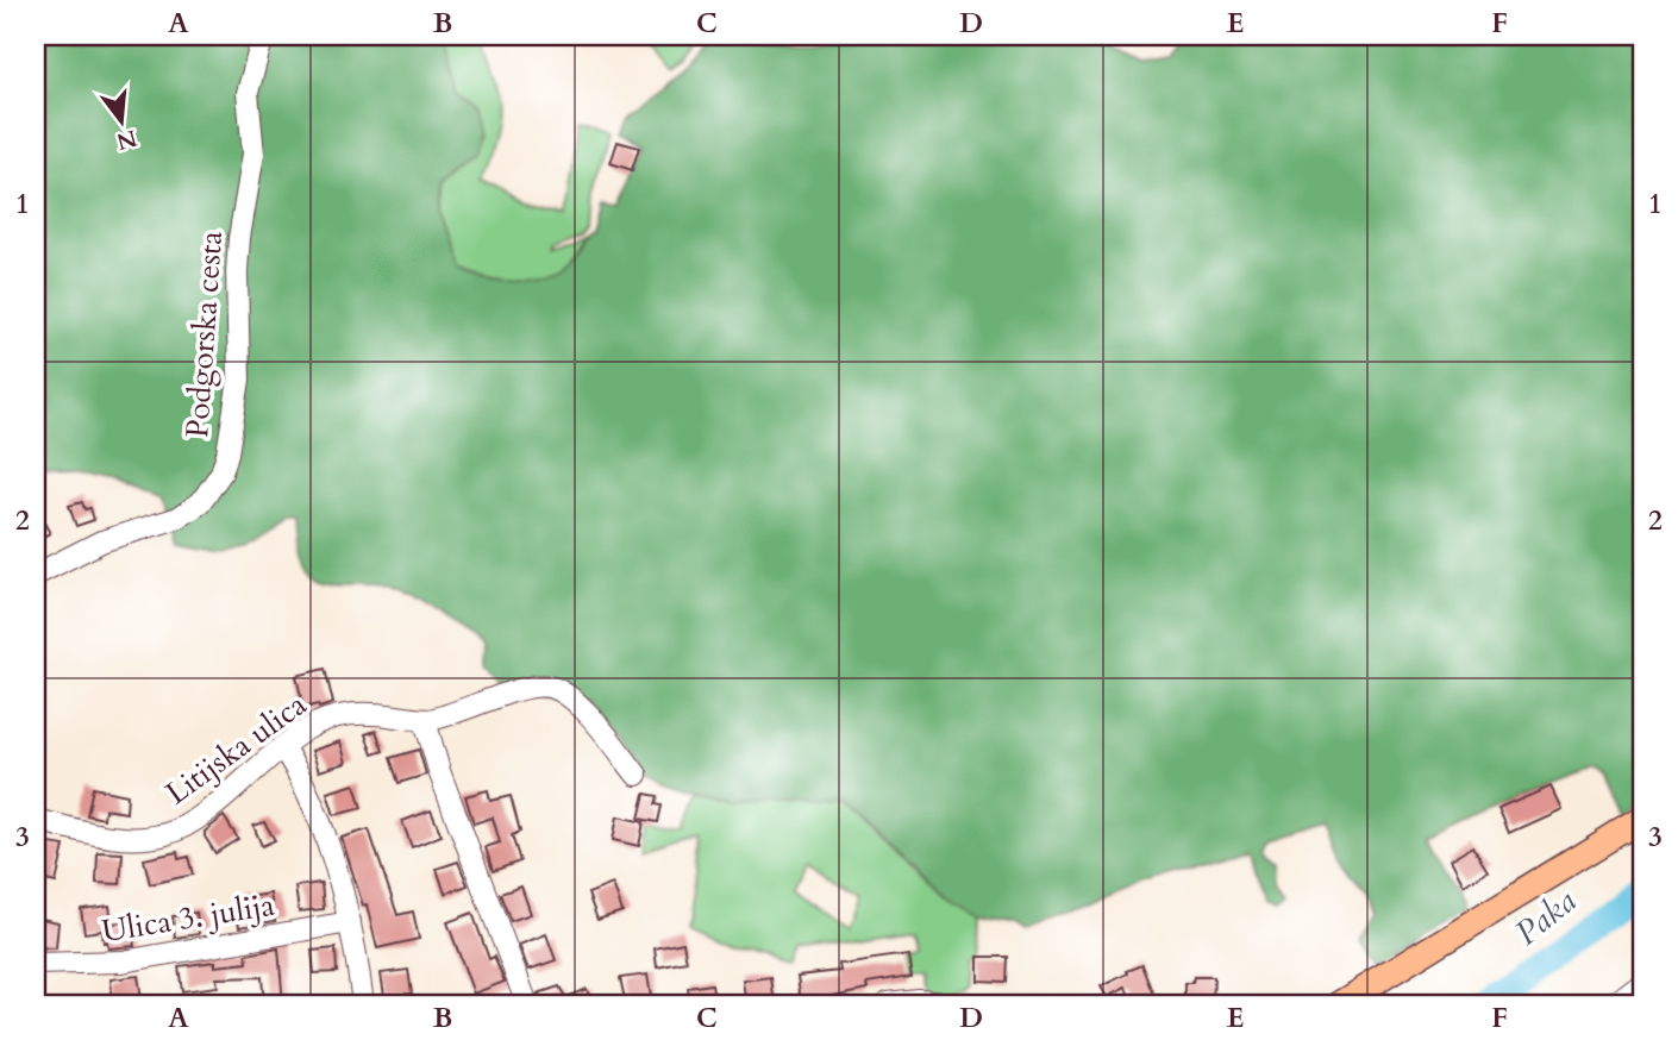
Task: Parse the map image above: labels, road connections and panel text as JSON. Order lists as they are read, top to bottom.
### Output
{
  "streets": {
    "street": ["Podgorska cesta", "Litijska ulica", "Ulica 3. julija"]
  },
  "water": ["Paka"],
  "north": "bottom",
  "grid": {
    "columns": [
      "A",
      "B",
      "C",
      "D",
      "E",
      "F"
    ],
    "rows": ["1", "2", "3"]
  }
}
